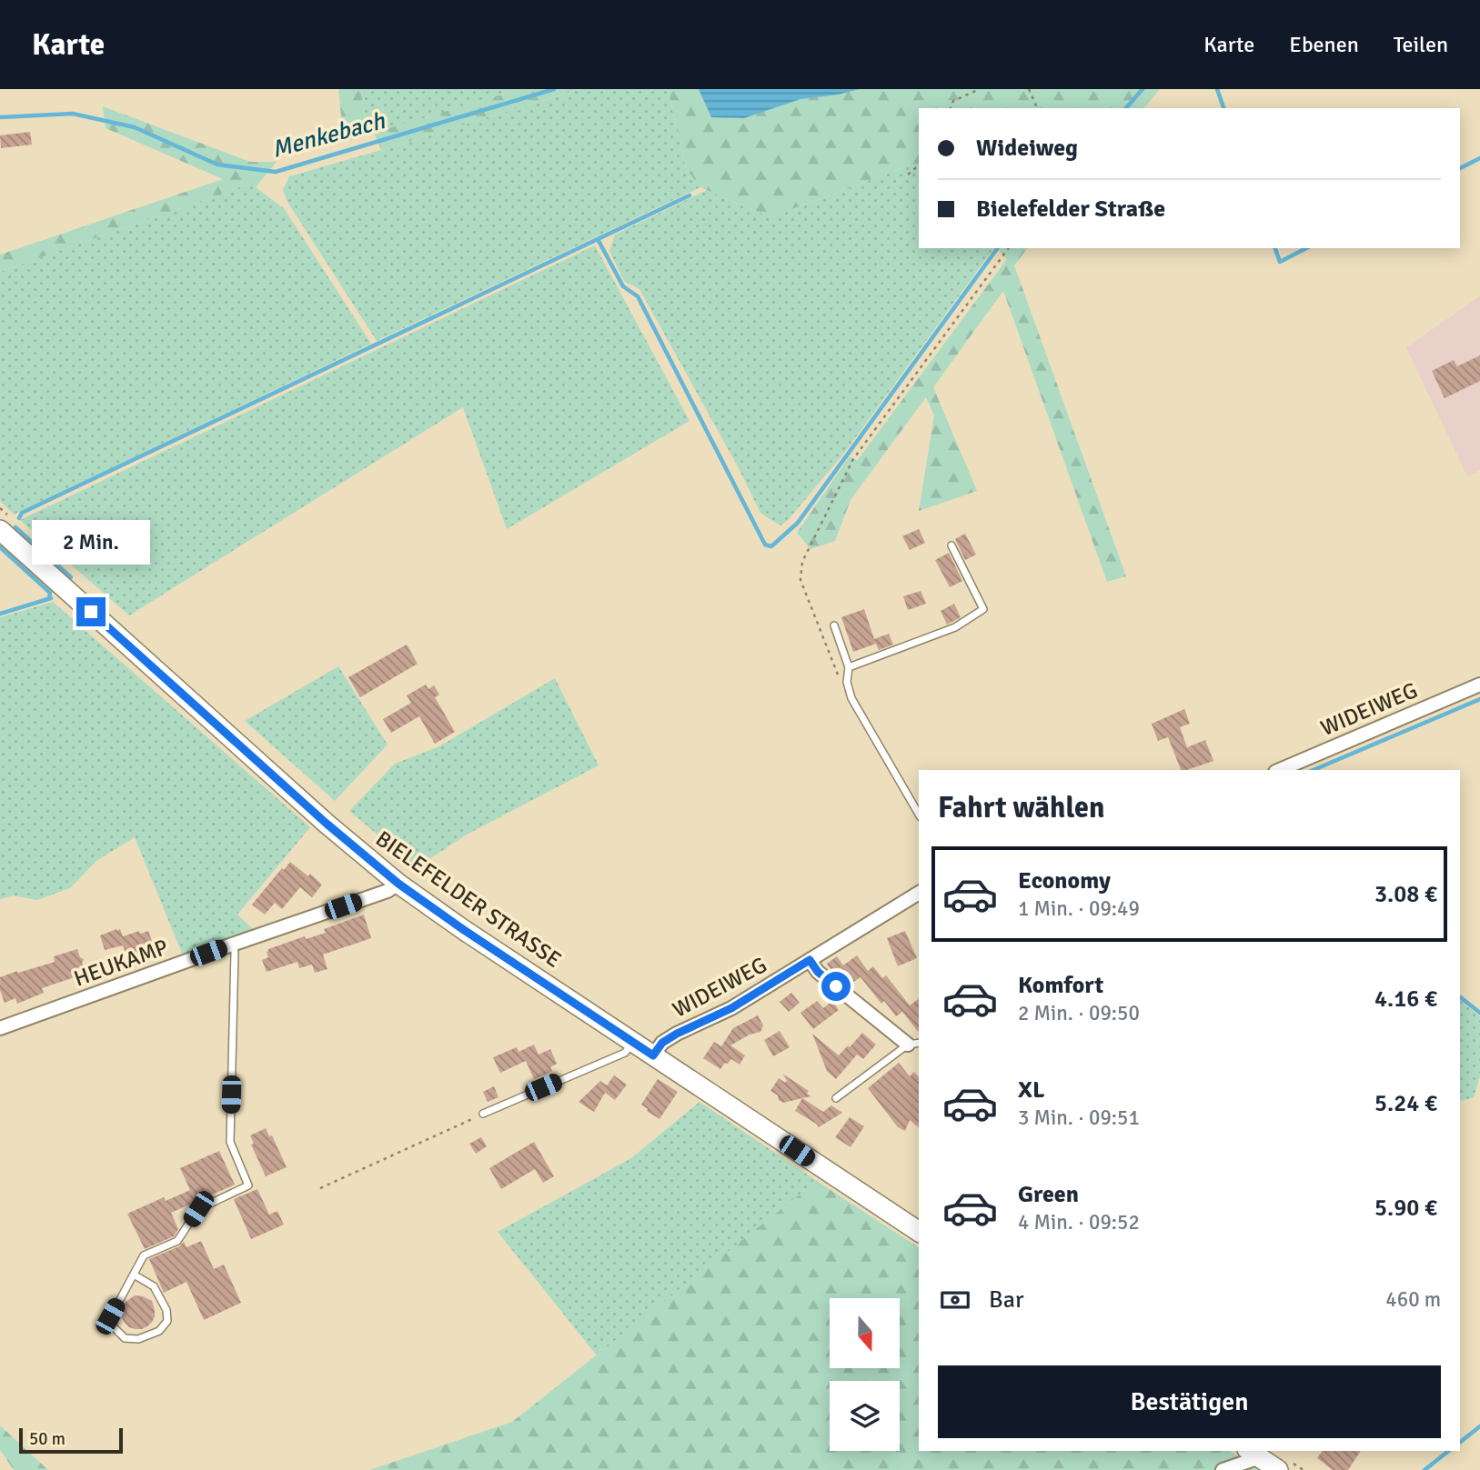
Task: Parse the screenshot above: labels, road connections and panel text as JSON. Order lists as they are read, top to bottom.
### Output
{
  "streets": {
    "main road": ["BIELEFELDER STRASSE"],
    "street": ["WIDEIWEG", "HEUKAMP"]
  },
  "crossings": [
    ["WIDEIWEG", "BIELEFELDER STRASSE"],
    ["BIELEFELDER STRASSE", "HEUKAMP"]
  ],
  "water": ["Menkebach"],
  "scale_bar": "50 m",
  "north": "bottom",
  "page": {
    "header": "Karte",
    "nav": ["Karte", "Ebenen", "Teilen"],
    "banner": ["Wideiweg", "Bielefelder Straße"],
    "bubble": "2 Min.",
    "heading": "Fahrt wählen",
    "list": [
      {
        "name": "Economy",
        "note": "1 Min. · 09:49",
        "value": "3.08 €"
      },
      {
        "name": "Komfort",
        "note": "2 Min. · 09:50",
        "value": "4.16 €"
      },
      {
        "name": "XL",
        "note": "3 Min. · 09:51",
        "value": "5.24 €"
      },
      {
        "name": "Green",
        "note": "4 Min. · 09:52",
        "value": "5.90 €"
      }
    ],
    "pay": ["Bar", "460 m"],
    "buttons": "Bestätigen",
    "scale": "50 m"
  }
}
